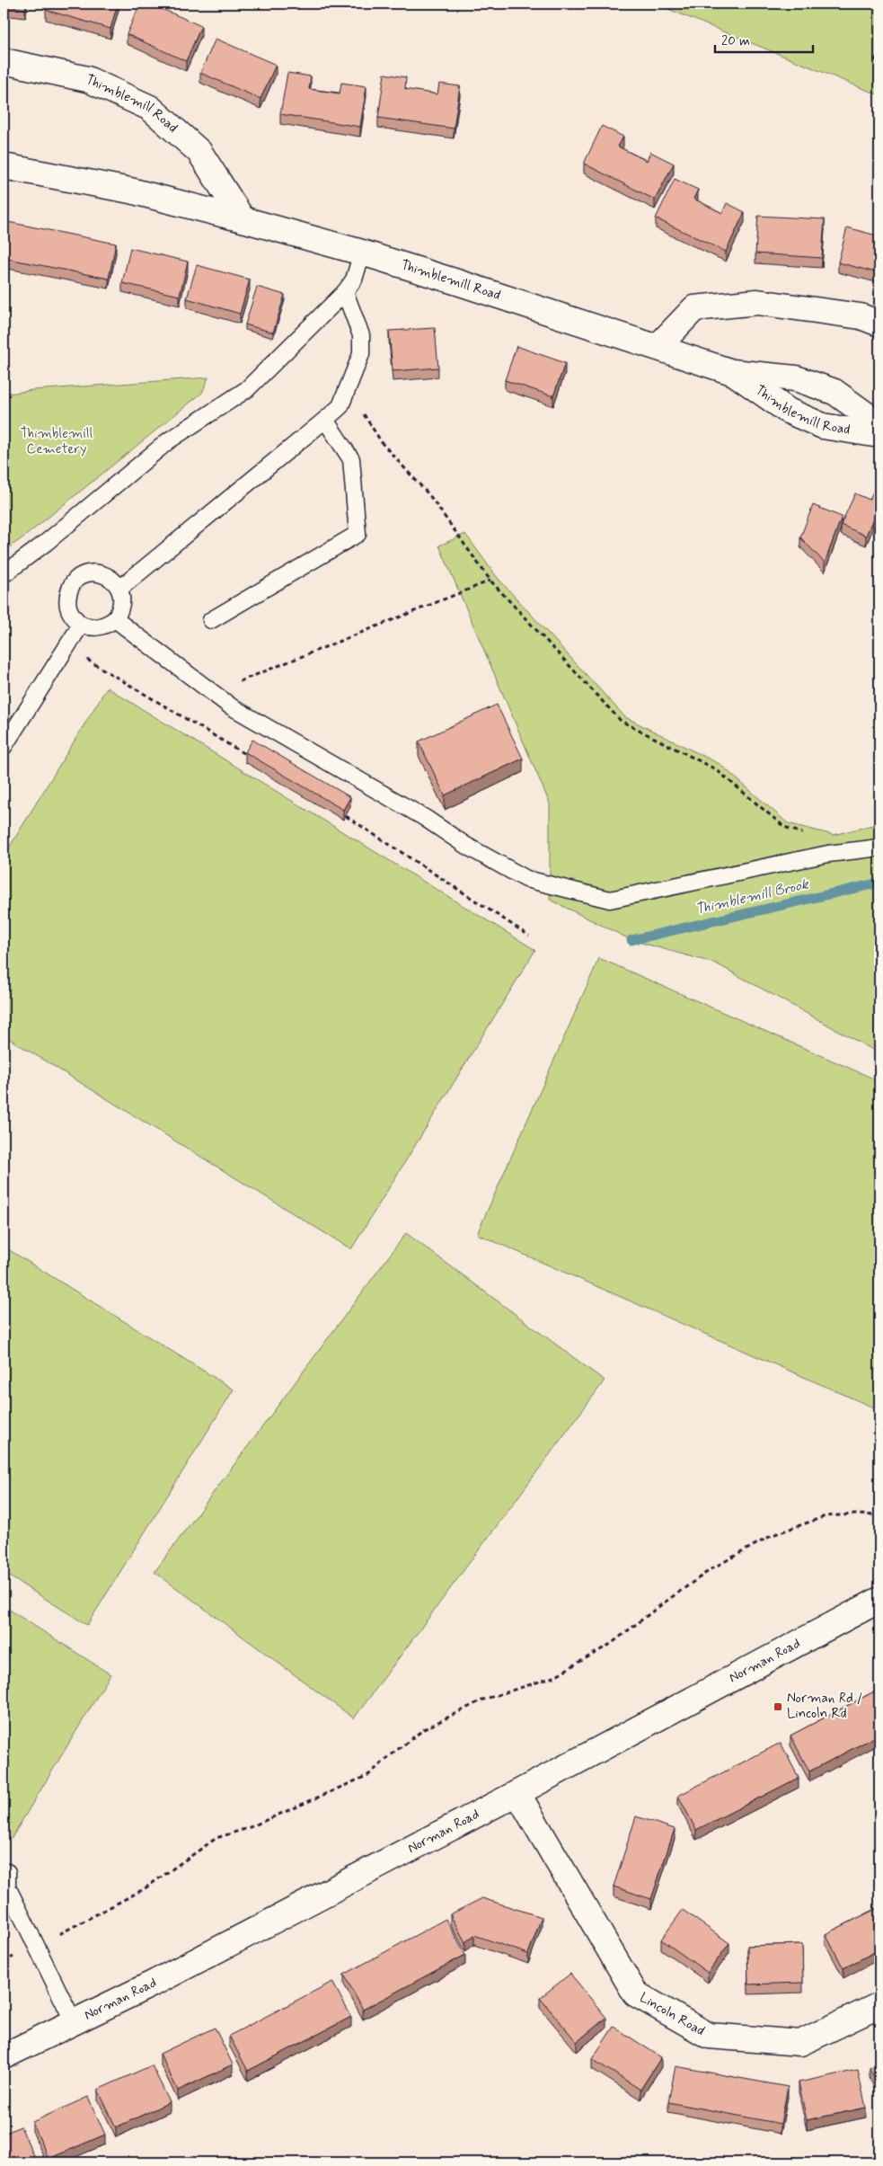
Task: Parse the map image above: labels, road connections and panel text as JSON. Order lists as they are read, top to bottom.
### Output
{
  "streets": {
    "street": ["Thimblemill Road", "Norman Road", "Lincoln Road"]
  },
  "crossings": [
    ["Norman Road", "Lincoln Road"]
  ],
  "water": ["Thimblemill Brook"],
  "parks": ["Thimblemill Cemetery"],
  "places": {
    "transit": ["Norman Rd / Lincoln Rd"]
  },
  "scale_bar": "20 m"
}
